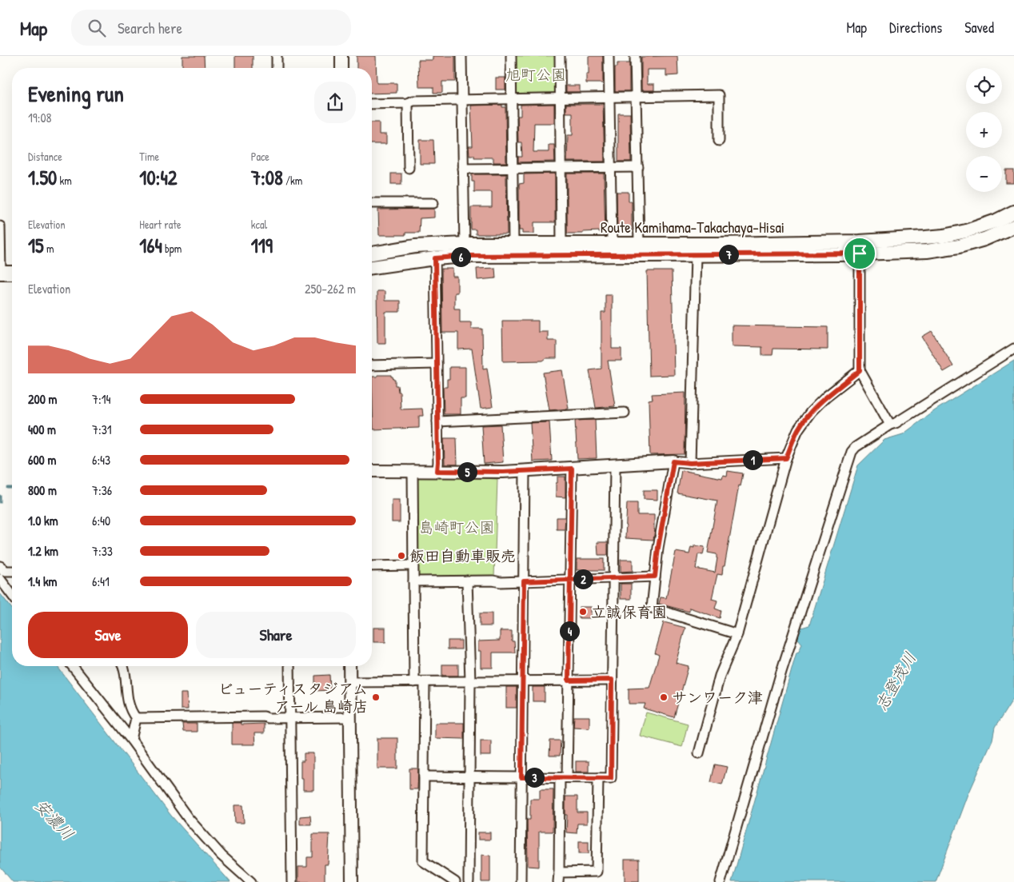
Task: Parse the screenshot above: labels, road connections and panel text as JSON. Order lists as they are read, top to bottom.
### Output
{
  "streets": {
    "main road": ["Route Kamihama-Takachaya-Hisai"]
  },
  "water": ["志登茂川", "安濃川"],
  "parks": ["旭町公園", "島崎町公園"],
  "places": [
    "飯田自動車販売",
    "立誠保育園",
    "ビューティスタジアム アール 島崎店",
    "サンワーク津"
  ],
  "page": {
    "header": "Map",
    "search": "Search here",
    "nav": ["Map", "Directions", "Saved"],
    "map_buttons": ["+", "−"],
    "heading": ["Evening run", "19:08"],
    "stats": [
      ["Distance", "1.50 km"],
      ["Time", "10:42"],
      ["Pace", "7:08 /km"],
      ["Elevation", "15 m"],
      ["Heart rate", "164 bpm"],
      ["kcal", "119"]
    ],
    "pins": [
      "7",
      "6",
      "1",
      "5",
      "2",
      "4",
      "3"
    ],
    "chart": ["Elevation", "250–262 m"],
    "list": [
      {
        "name": "200 m",
        "note": "7:14"
      },
      {
        "name": "400 m",
        "note": "7:31"
      },
      {
        "name": "600 m",
        "note": "6:43"
      },
      {
        "name": "800 m",
        "note": "7:36"
      },
      {
        "name": "1.0 km",
        "note": "6:40"
      },
      {
        "name": "1.2 km",
        "note": "7:33"
      },
      {
        "name": "1.4 km",
        "note": "6:41"
      }
    ],
    "buttons": ["Save", "Share"]
  }
}
